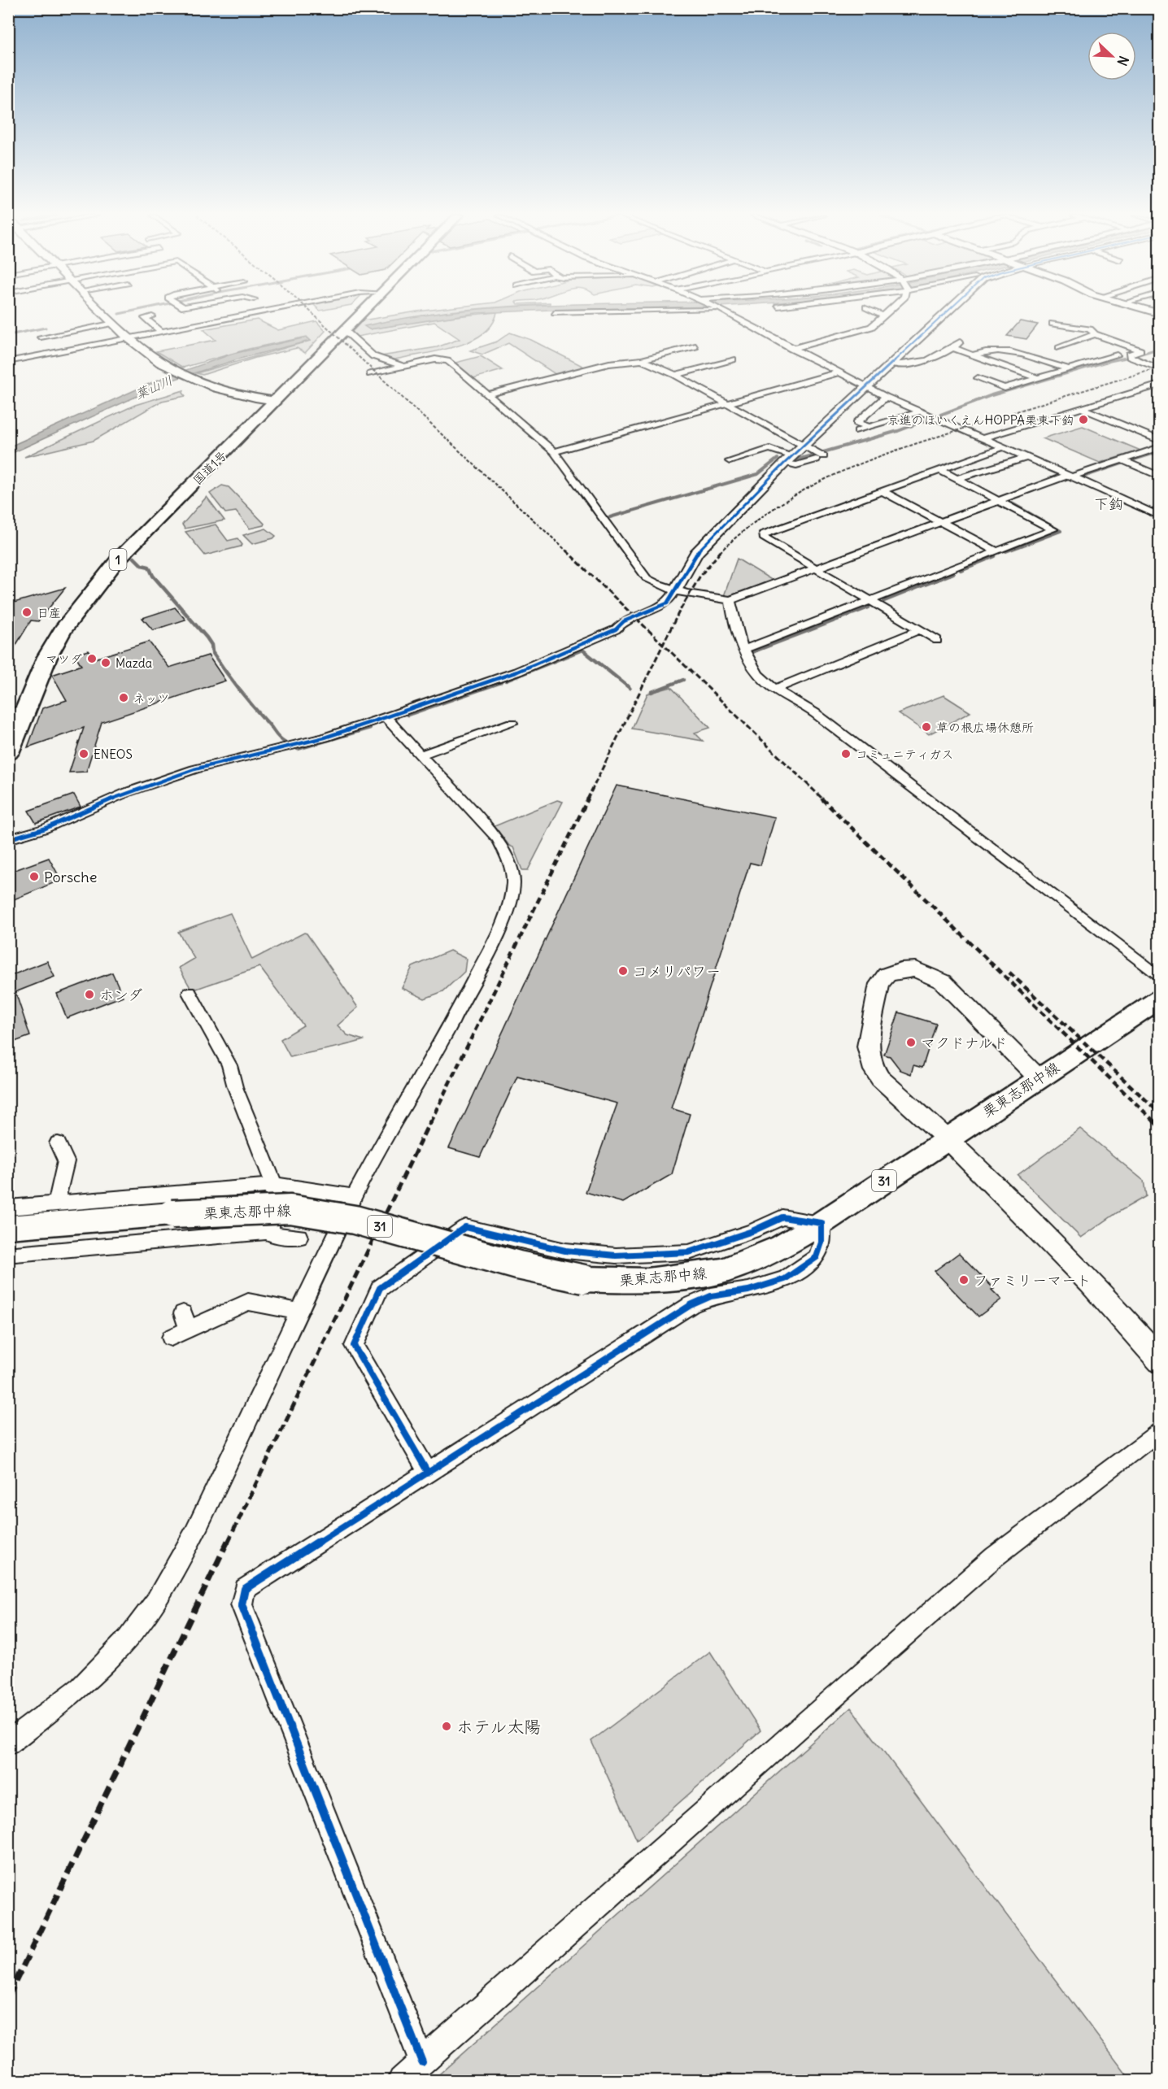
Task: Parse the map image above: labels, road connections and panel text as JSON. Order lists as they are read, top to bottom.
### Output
{
  "streets": {
    "highway": ["国道1号", "1"],
    "main road": ["栗東志那中線", "31"]
  },
  "districts": ["下鈎"],
  "water": ["葉山川"],
  "places": [
    "京進のほいくえんHOPPA栗東下鈎",
    "日産",
    "マツダ",
    "Mazda",
    "ネッツ",
    "草の根広場休憩所",
    "ENEOS",
    "コミュニティガス",
    "Porsche",
    "コメリパワー",
    "ホンダ",
    "マクドナルド",
    "ファミリーマート",
    "ホテル太陽"
  ],
  "north": "bottom right"
}
